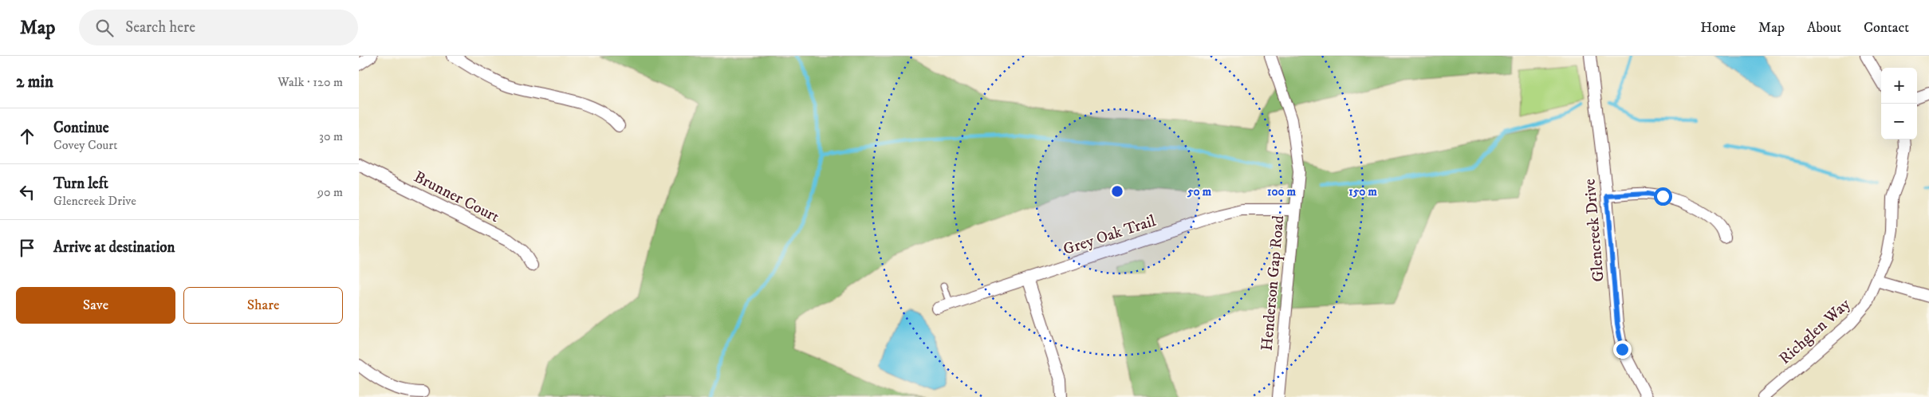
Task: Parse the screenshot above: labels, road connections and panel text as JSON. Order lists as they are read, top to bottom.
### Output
{
  "streets": {
    "street": [
      "Brunner Court",
      "Glencreek Drive",
      "Grey Oak Trail",
      "Henderson Gap Road",
      "Richglen Way"
    ]
  },
  "crossings": [
    ["Grey Oak Trail", "Henderson Gap Road"]
  ],
  "page": {
    "header": "Map",
    "search": "Search here",
    "nav": [
      "Home",
      "Map",
      "About",
      "Contact"
    ],
    "heading": ["2 min", "Walk · 120 m"],
    "map_buttons": ["+", "−"],
    "list": [
      ["Continue", "Covey Court", "30 m"],
      ["Turn left", "Glencreek Drive", "90 m"],
      "Arrive at destination"
    ],
    "buttons": ["Save", "Share"]
  },
  "rings": ["50 m", "100 m", "150 m"]
}
